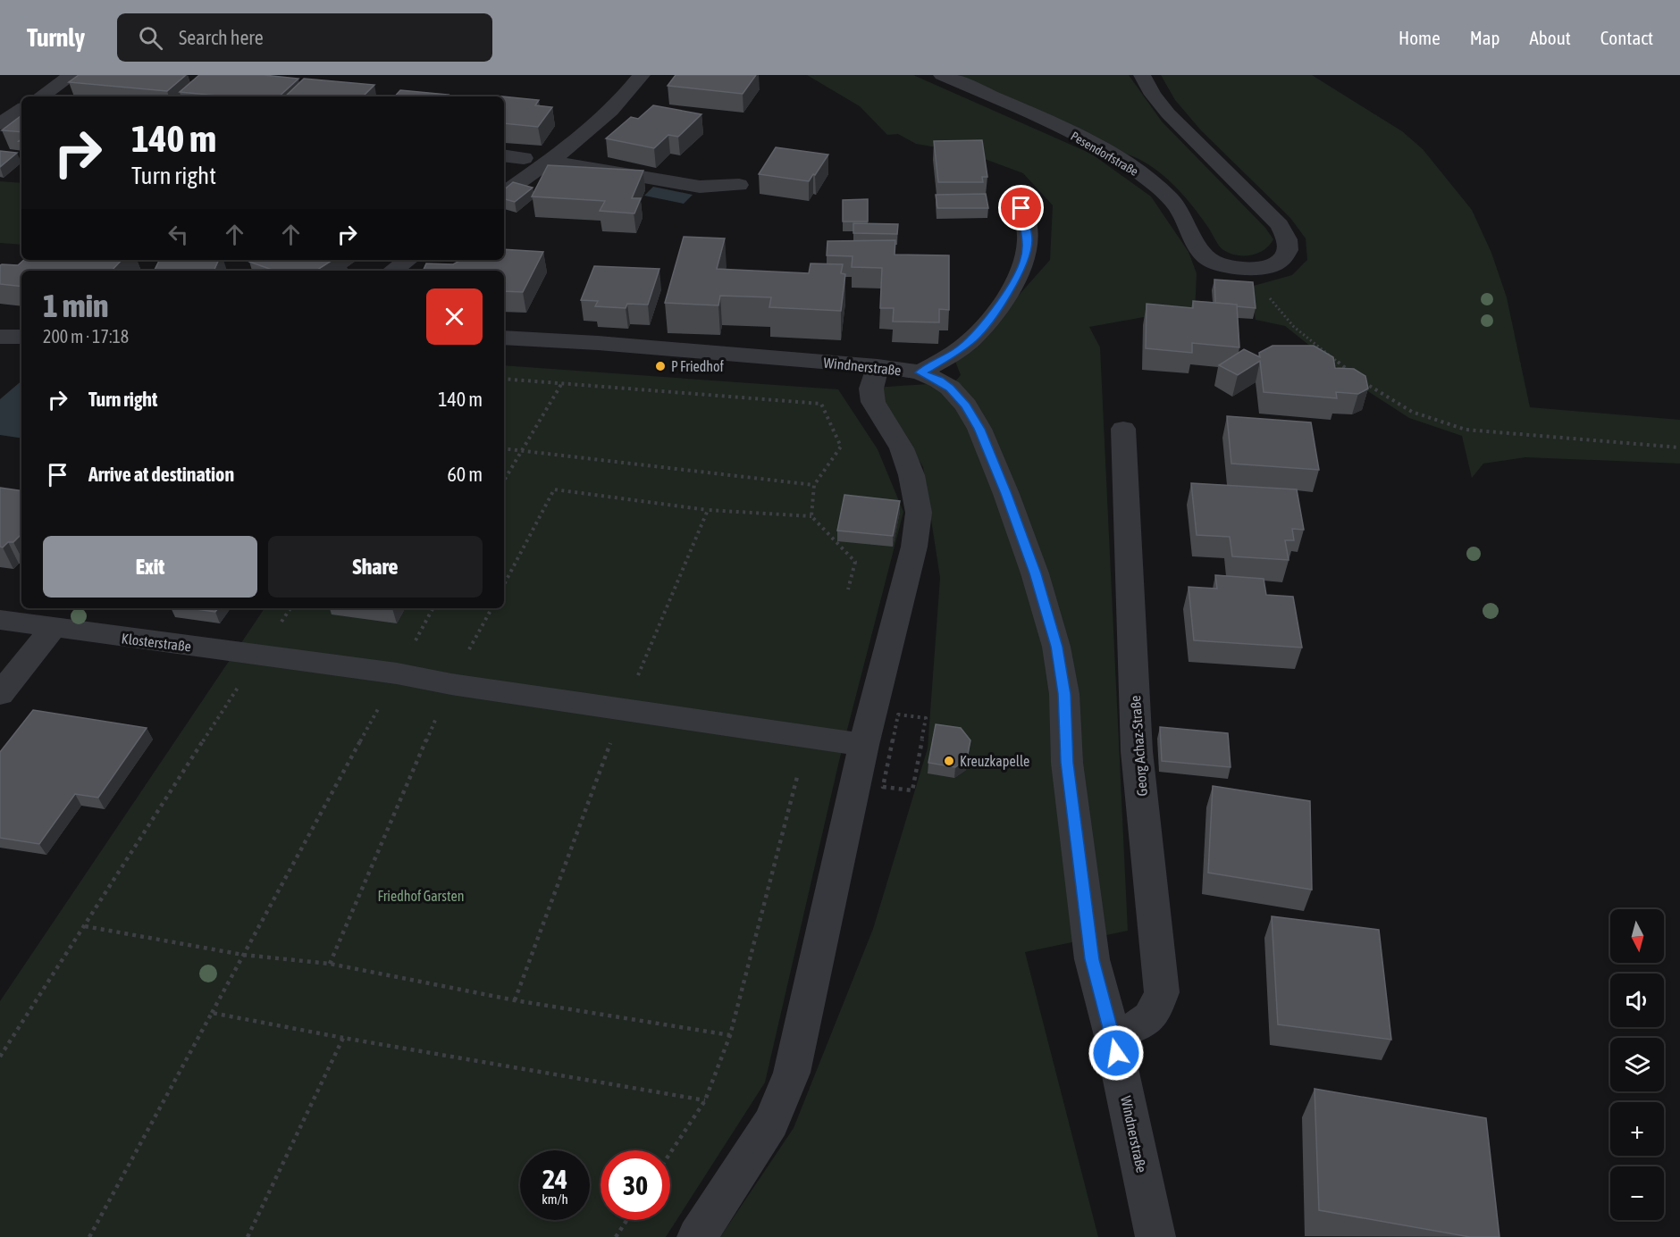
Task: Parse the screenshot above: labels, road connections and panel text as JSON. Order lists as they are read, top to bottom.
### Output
{
  "streets": {
    "street": [
      "Pesendorfstraße",
      "Windnerstraße",
      "Klosterstraße",
      "Georg Achaz-Straße"
    ]
  },
  "crossings": [
    ["Windnerstraße", "Georg Achaz-Straße"]
  ],
  "parks": ["Friedhof Garsten"],
  "places": ["P Friedhof", "Kreuzkapelle"],
  "north": "bottom",
  "page": {
    "header": "Turnly",
    "search": "Search here",
    "nav": [
      "Home",
      "Map",
      "About",
      "Contact"
    ],
    "turn": ["140 m", "Turn right"],
    "heading": ["1 min", "200 m · 17:18"],
    "list": [
      {
        "name": "Turn right",
        "value": "140 m"
      },
      {
        "name": "Arrive at destination",
        "value": "60 m"
      }
    ],
    "buttons": ["Exit", "Share"],
    "map_buttons": ["+", "−"],
    "speed": "24 km/h",
    "limit": "30"
  }
}
